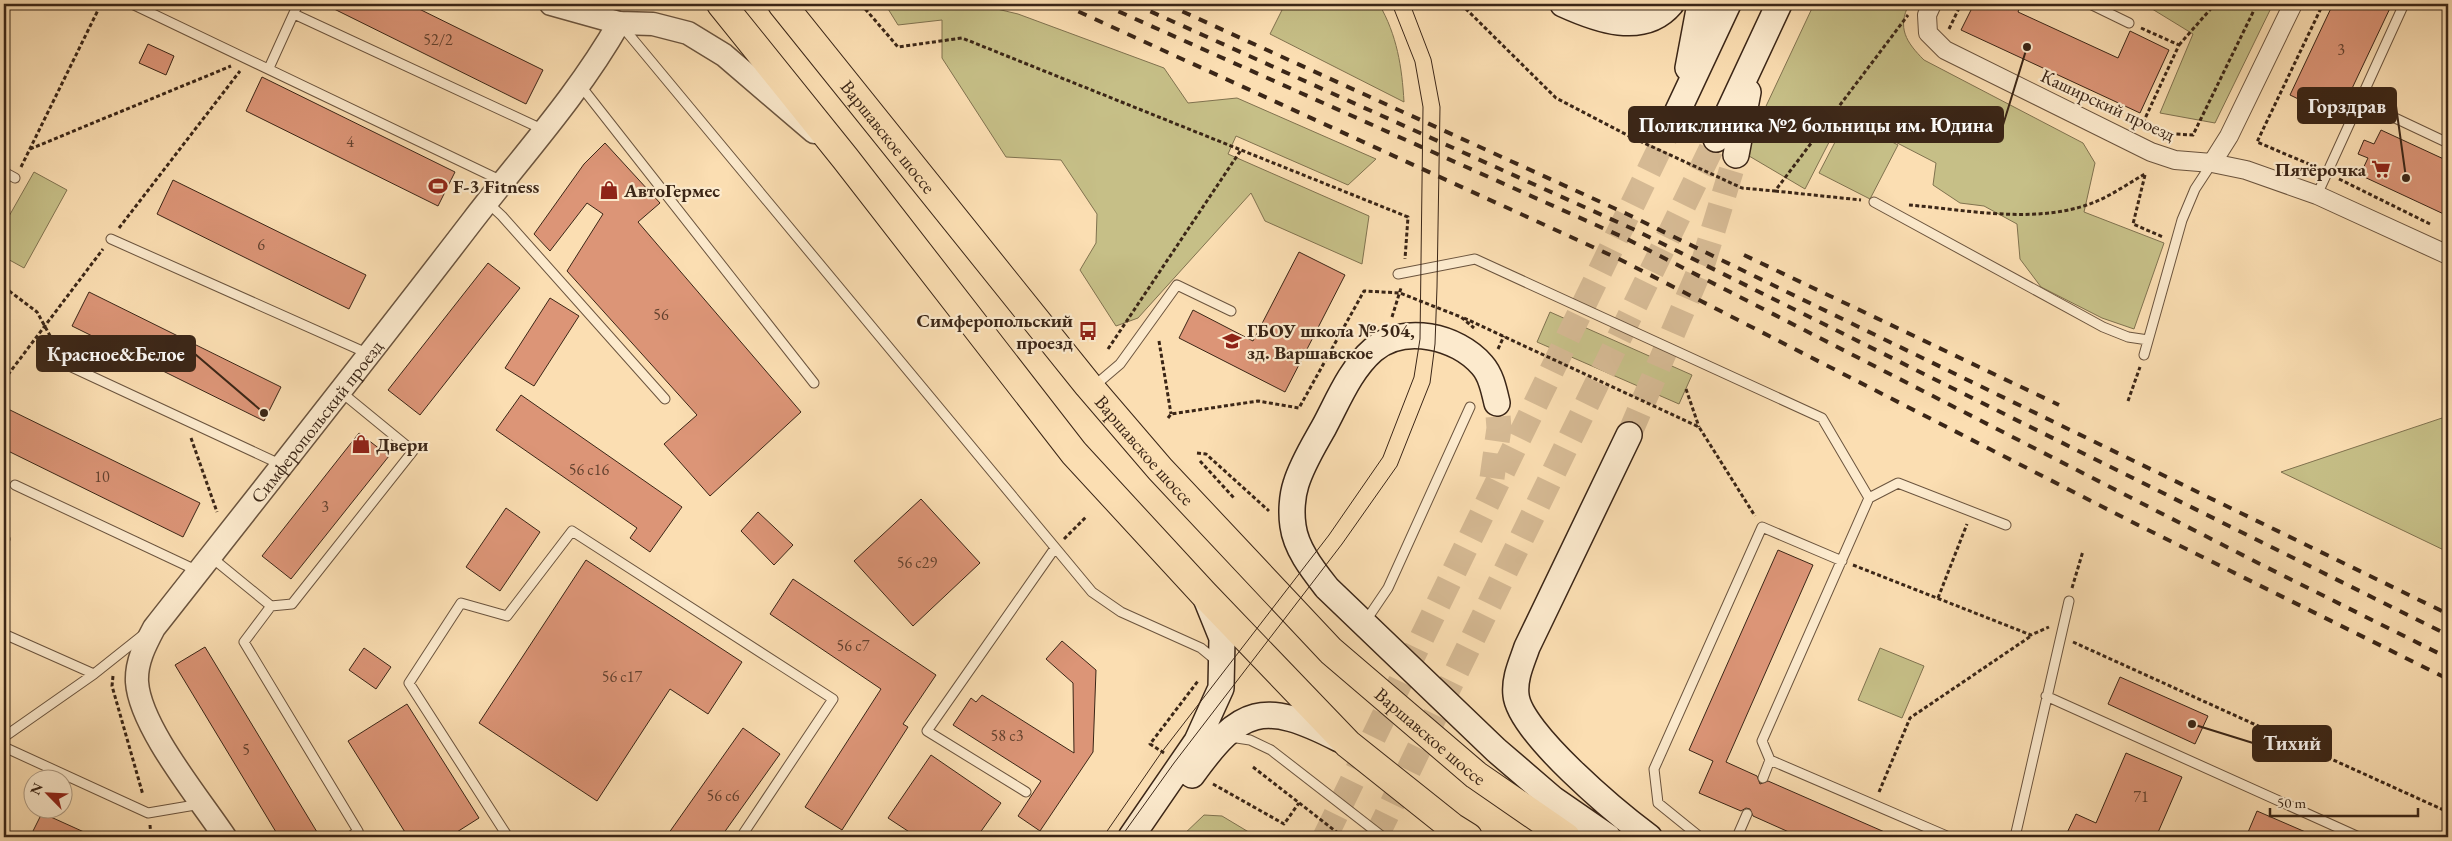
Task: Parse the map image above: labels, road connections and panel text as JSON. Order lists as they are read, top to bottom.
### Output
{
  "streets": {
    "main road": ["Варшавское шоссе"],
    "street": ["Каширский проезд", "Симферопольский проезд"]
  },
  "places": {
    "other": [
      "Поликлиника №2 больницы им. Юдина",
      "Горздрав",
      "Красное&Белое",
      "Тихий"
    ],
    "supermarket": ["Пятёрочка"],
    "sports": ["F-3 Fitness"],
    "shop": ["АвтоГермес", "Двери"],
    "bus stop": ["Симферопольский проезд"],
    "school or university": ["ГБОУ школа № 504, зд. Варшавское"]
  },
  "house_numbers": [
    "52/2",
    "3",
    "4",
    "6",
    "56",
    "56 с16",
    "10",
    "3",
    "56 с29",
    "56 с7",
    "56 с17",
    "58 с3",
    "5",
    "56 с6",
    "71"
  ],
  "scale_bar": "50 m",
  "north": "top left"
}
